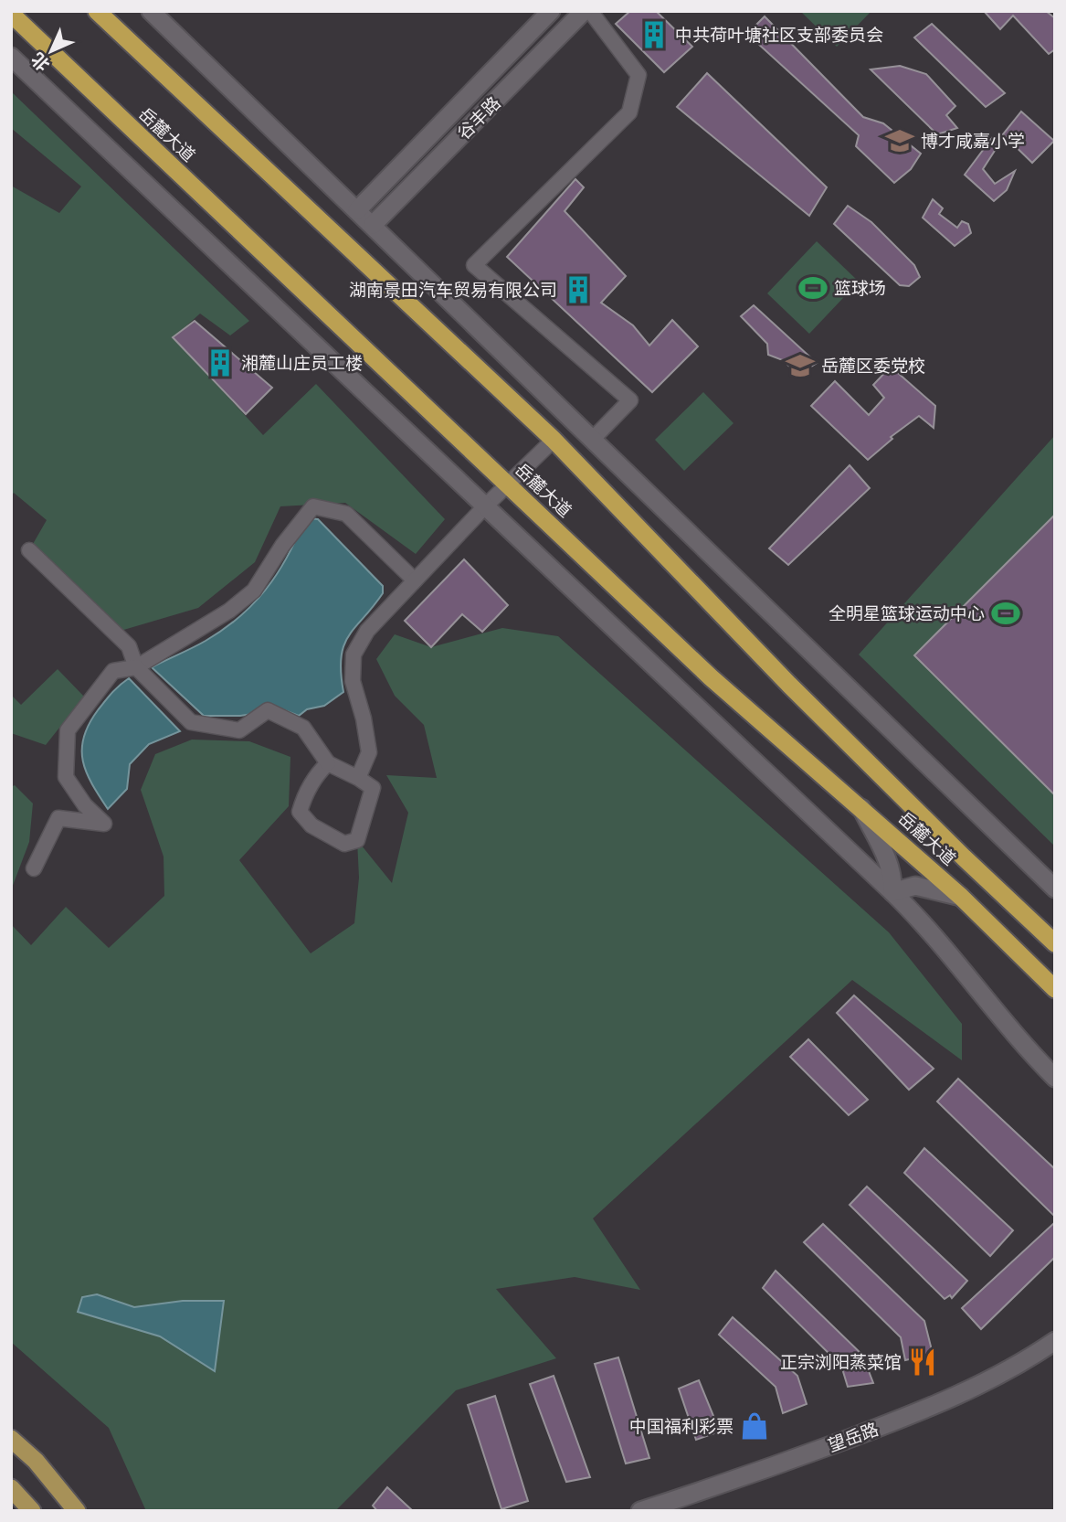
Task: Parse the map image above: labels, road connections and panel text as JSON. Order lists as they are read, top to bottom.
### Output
{
  "streets": {
    "highway": ["岳麓大道"],
    "street": ["谷丰路", "望岳路"]
  },
  "places": {
    "building": ["中共荷叶塘社区支部委员会", "湖南景田汽车贸易有限公司", "湘麓山庄员工楼"],
    "school or university": ["博才咸嘉小学", "岳麓区委党校"],
    "sports": ["篮球场", "全明星篮球运动中心"],
    "restaurant": ["正宗浏阳蒸菜馆"],
    "shop": ["中国福利彩票"]
  },
  "north": "bottom left"
}
